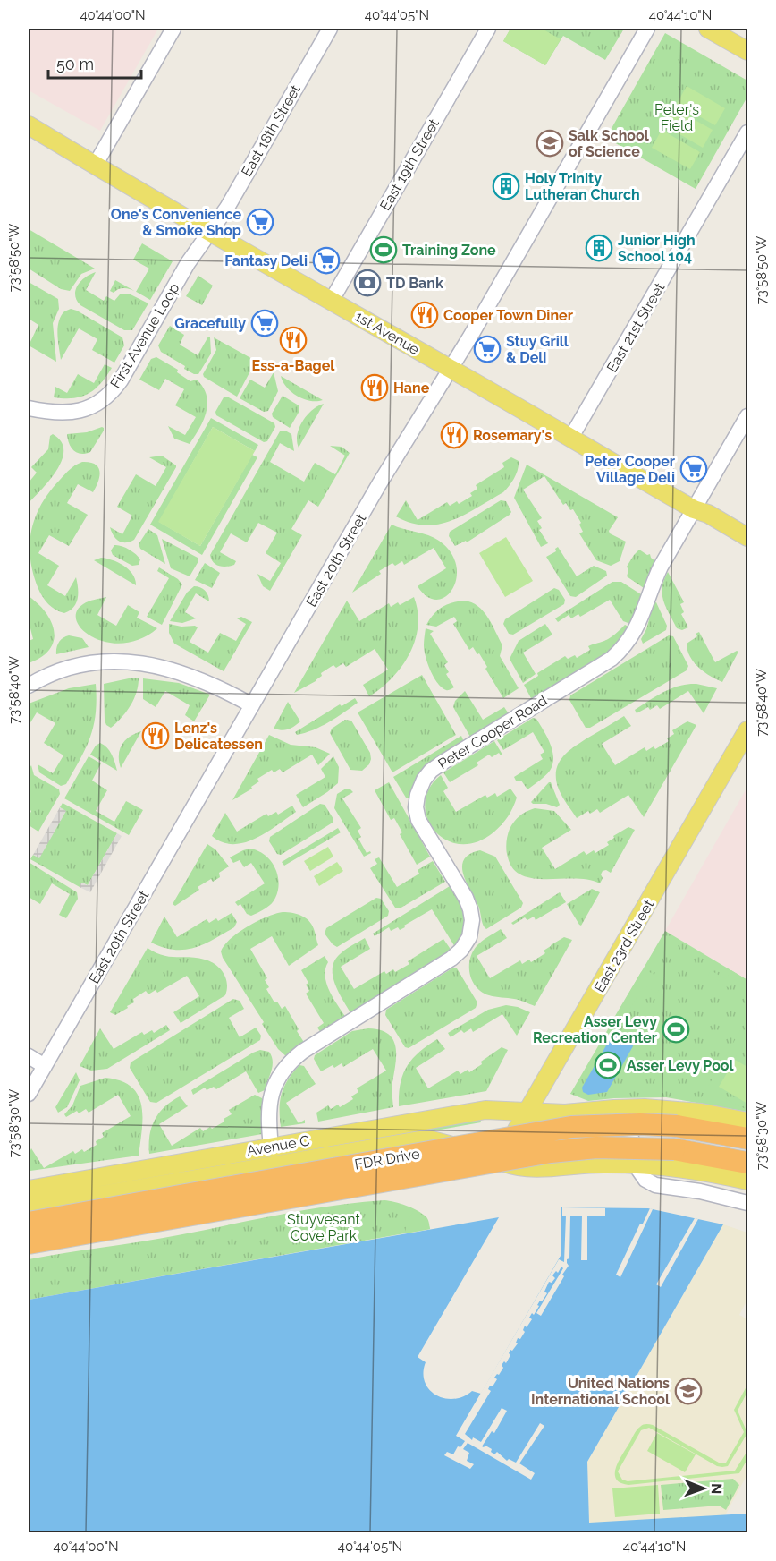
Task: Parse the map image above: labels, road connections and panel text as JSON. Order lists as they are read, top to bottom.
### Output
{
  "streets": {
    "highway": ["FDR Drive"],
    "main road": ["1st Avenue", "East 23rd Street", "Avenue C"],
    "street": [
      "East 18th Street",
      "East 19th Street",
      "East 21st Street",
      "First Avenue Loop",
      "East 20th Street",
      "Peter Cooper Road"
    ]
  },
  "crossings": [
    ["East 18th Street", "1st Avenue"],
    ["East 18th Street", "First Avenue Loop"],
    ["East 19th Street", "1st Avenue"],
    ["East 21st Street", "1st Avenue"],
    ["1st Avenue", "First Avenue Loop"],
    ["1st Avenue", "East 20th Street"],
    ["1st Avenue", "Peter Cooper Road"],
    ["Peter Cooper Road", "Avenue C"],
    ["East 23rd Street", "Avenue C"]
  ],
  "parks": ["Peter's Field", "Stuyvesant Cove Park"],
  "places": {
    "school or university": ["Salk School of Science", "United Nations International School"],
    "building": ["Holy Trinity Lutheran Church", "Junior High School 104"],
    "supermarket": [
      "One's Convenience & Smoke Shop",
      "Fantasy Deli",
      "Gracefully",
      "Stuy Grill & Deli",
      "Peter Cooper Village Deli"
    ],
    "sports": ["Training Zone", "Asser Levy Recreation Center", "Asser Levy Pool"],
    "bank": ["TD Bank"],
    "restaurant": [
      "Cooper Town Diner",
      "Ess-a-Bagel",
      "Hane",
      "Rosemary's",
      "Lenz's Delicatessen"
    ]
  },
  "scale_bar": "50 m",
  "north": "right",
  "coordinates": [
    "40°44'00\"N",
    "40°44'05\"N",
    "40°44'10\"N",
    "73°58'50\"W",
    "73°58'40\"W",
    "73°58'30\"W"
  ]
}
